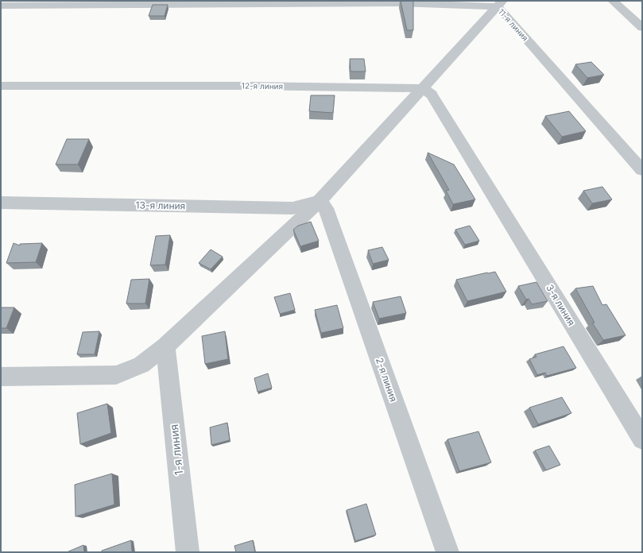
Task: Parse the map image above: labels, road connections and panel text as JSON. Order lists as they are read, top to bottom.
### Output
{
  "streets": {
    "street": [
      "11-я линия",
      "12-я линия",
      "13-я линия",
      "3-я линия",
      "2-я линия",
      "1-я линия"
    ]
  },
  "crossings": [
    ["12-я линия", "3-я линия"],
    ["13-я линия", "2-я линия"]
  ]
}
